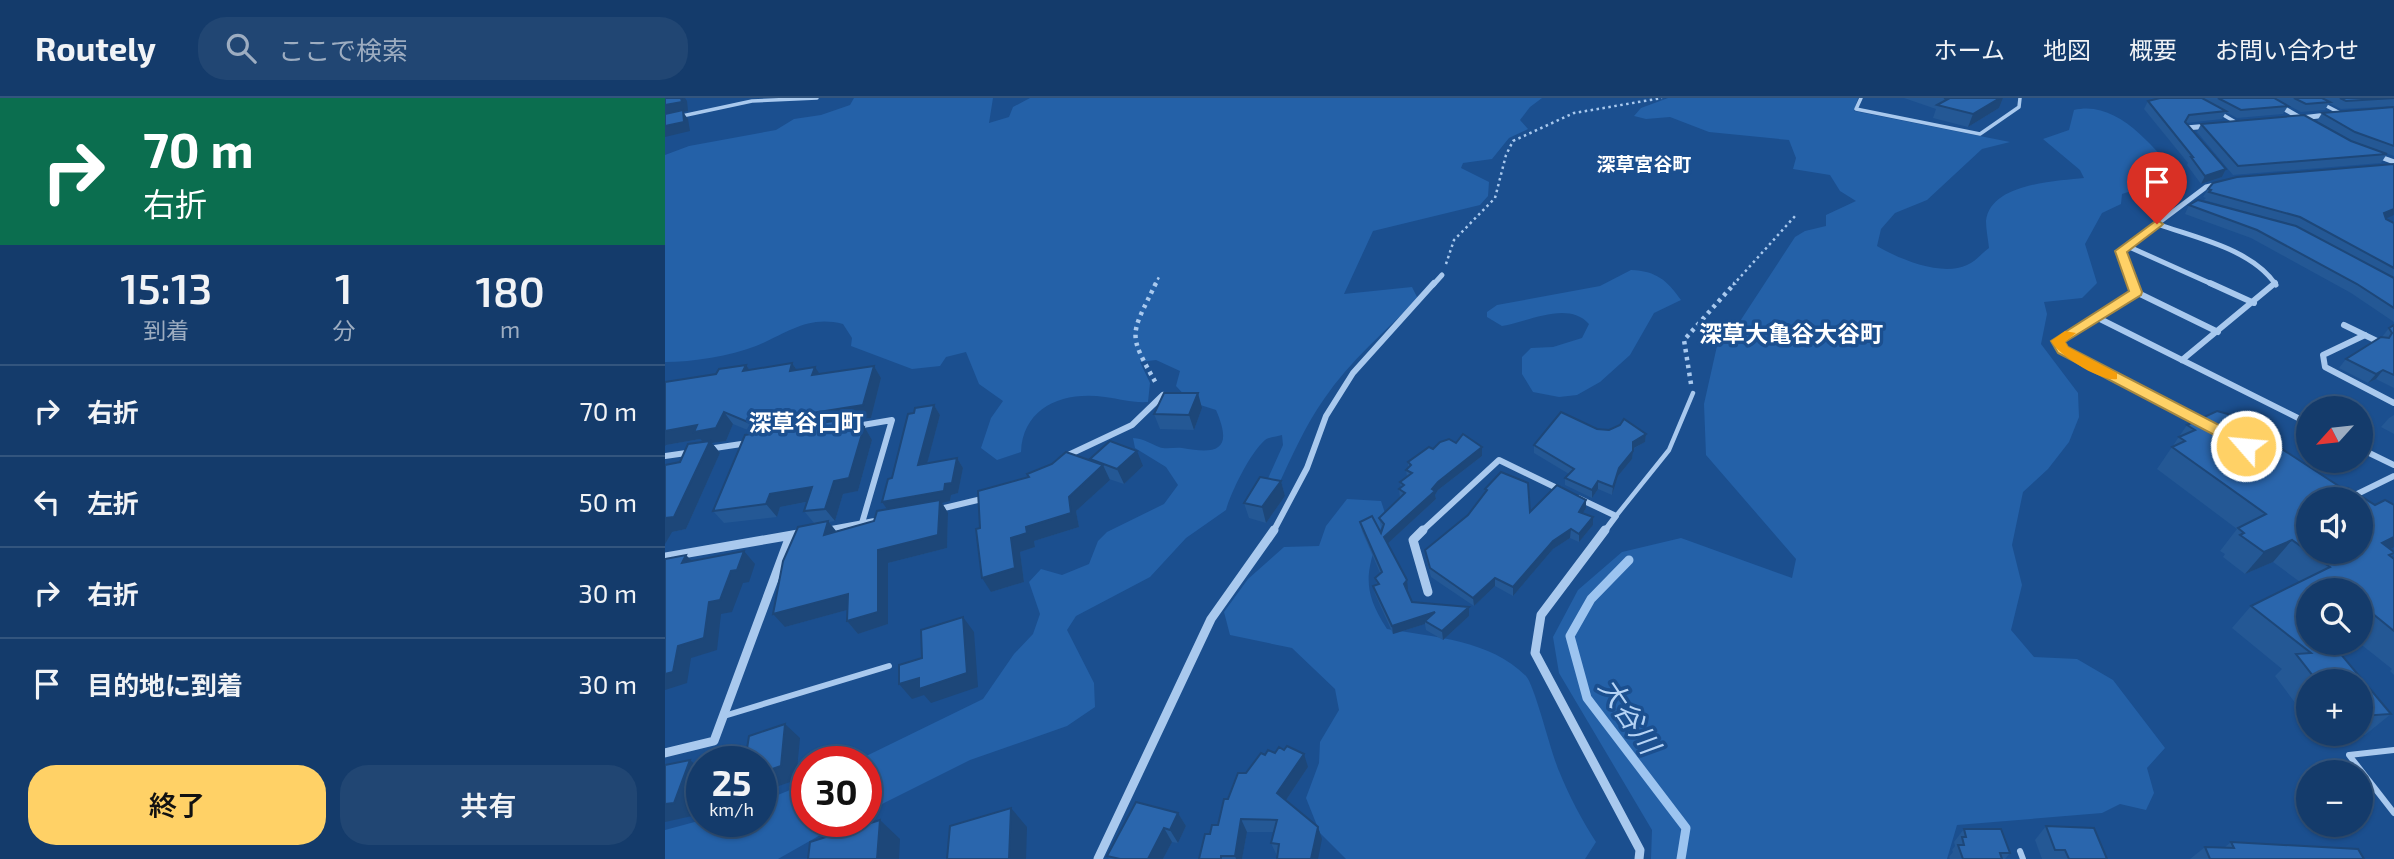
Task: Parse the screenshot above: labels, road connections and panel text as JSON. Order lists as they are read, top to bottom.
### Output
{
  "districts": ["深草宮谷町", "深草大亀谷大谷町", "深草谷口町"],
  "water": ["大谷川"],
  "north": "bottom left",
  "page": {
    "header": "Routely",
    "search": "ここで検索",
    "nav": [
      "ホーム",
      "地図",
      "概要",
      "お問い合わせ"
    ],
    "turn": ["70 m", "右折"],
    "eta": [
      "15:13",
      "到着",
      "1",
      "分",
      "180",
      "m"
    ],
    "list": [
      {
        "name": "右折",
        "value": "70 m"
      },
      {
        "name": "左折",
        "value": "50 m"
      },
      {
        "name": "右折",
        "value": "30 m"
      },
      {
        "name": "目的地に到着",
        "value": "30 m"
      }
    ],
    "map_buttons": ["+", "−"],
    "speed": "25 km/h",
    "limit": "30",
    "buttons": ["終了", "共有"]
  }
}
